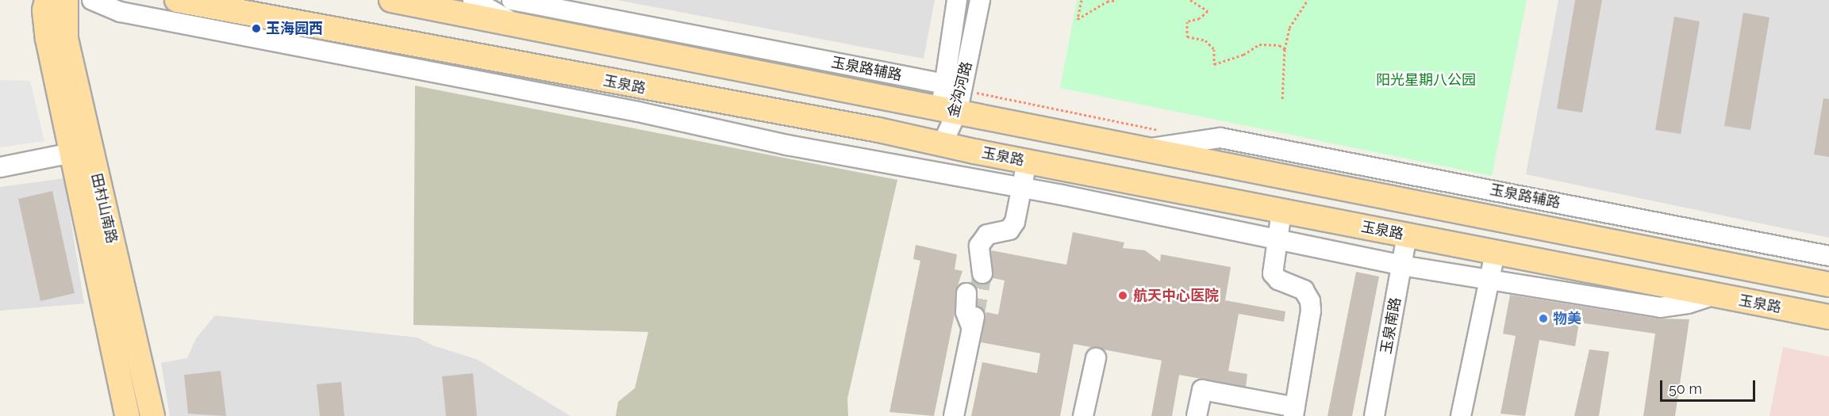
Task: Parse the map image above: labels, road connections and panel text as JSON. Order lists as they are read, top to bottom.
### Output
{
  "streets": {
    "main road": ["玉泉路", "田村山南路"],
    "street": ["玉泉路辅路", "金沟河路", "玉泉南路"]
  },
  "crossings": [
    ["玉泉路辅路", "金沟河路"],
    ["玉泉路", "金沟河路"],
    ["玉泉路", "玉泉南路"]
  ],
  "parks": ["阳光星期八公园"],
  "places": ["玉海园西", "航天中心医院", "物美"],
  "scale_bar": "50 m"
}
